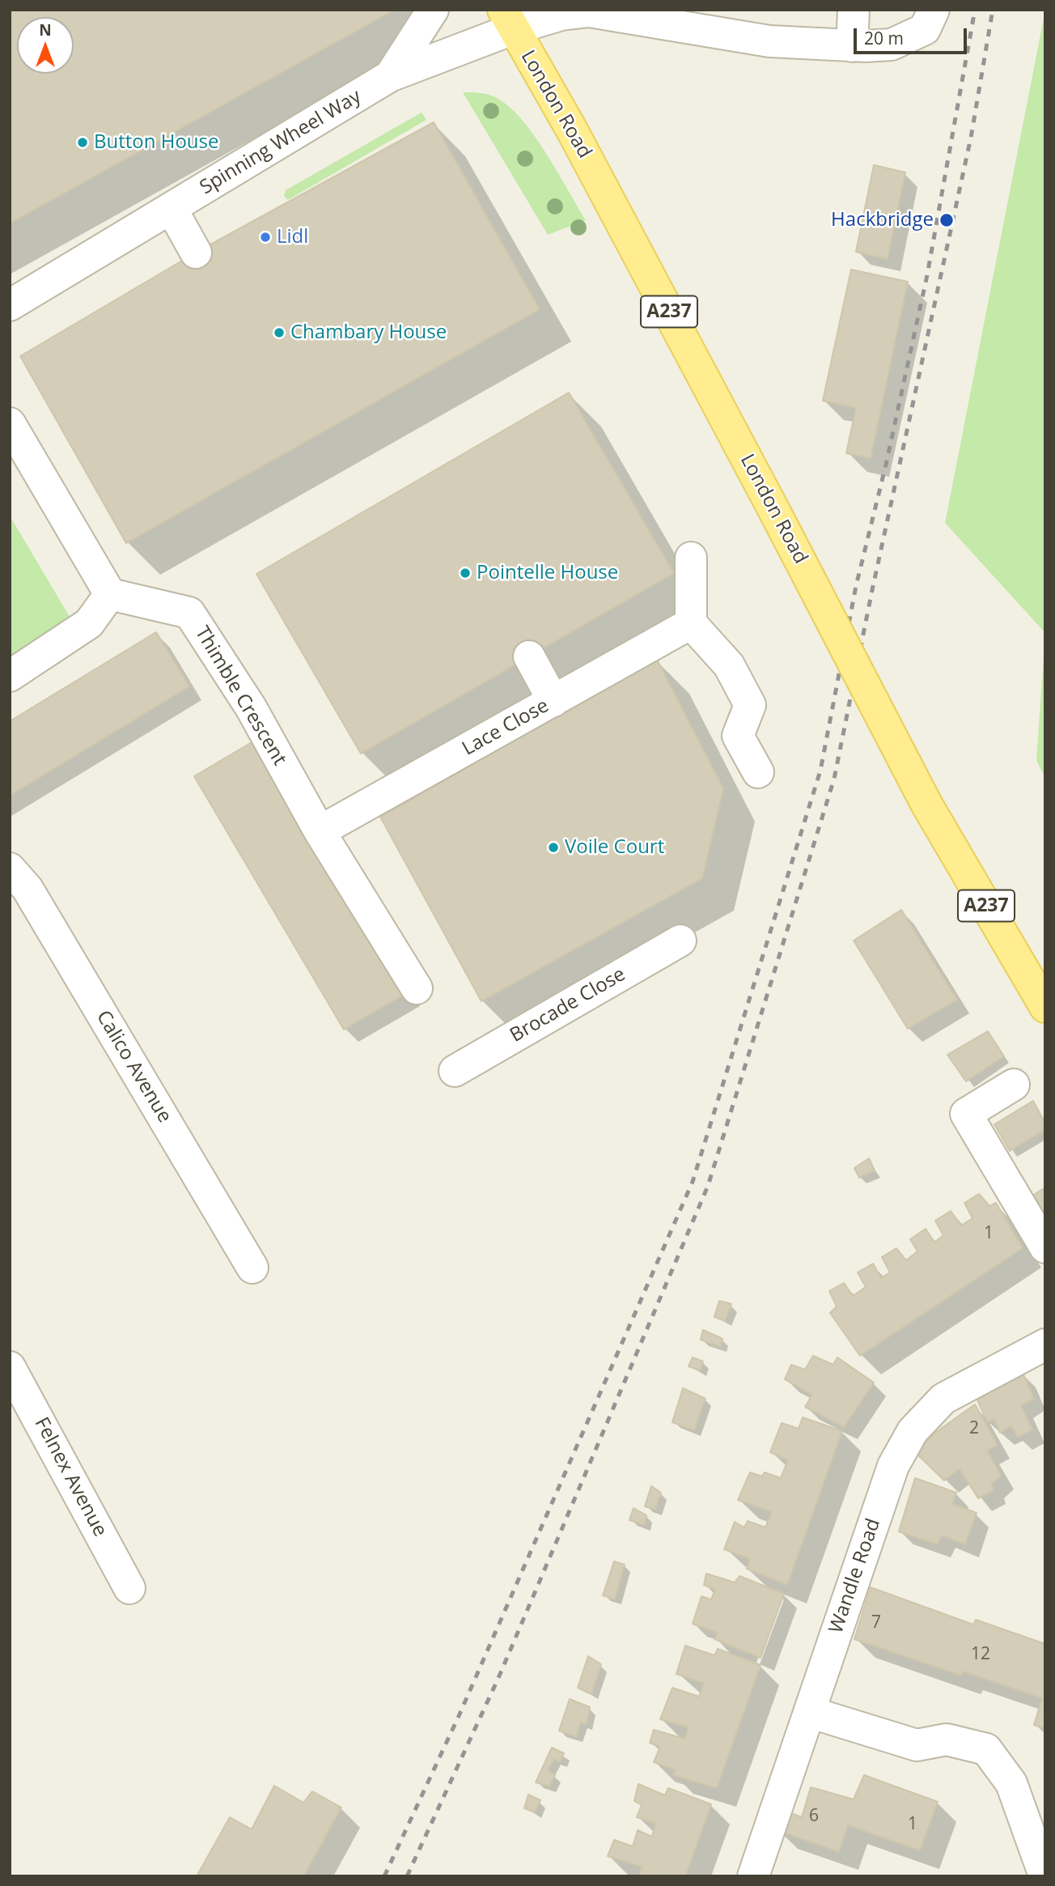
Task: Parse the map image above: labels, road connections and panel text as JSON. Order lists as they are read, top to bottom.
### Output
{
  "streets": {
    "main road": ["London Road", "A237"],
    "street": [
      "Spinning Wheel Way",
      "Thimble Crescent",
      "Lace Close",
      "Brocade Close",
      "Calico Avenue",
      "Felnex Avenue",
      "Wandle Road"
    ]
  },
  "crossings": [
    ["London Road", "Spinning Wheel Way"],
    ["Thimble Crescent", "Lace Close"]
  ],
  "places": [
    "Button House",
    "Hackbridge",
    "Lidl",
    "Chambary House",
    "Pointelle House",
    "Voile Court"
  ],
  "house_numbers": [
    "1",
    "2",
    "7",
    "12",
    "6",
    "1"
  ],
  "scale_bar": "20 m",
  "north": "top"
}
